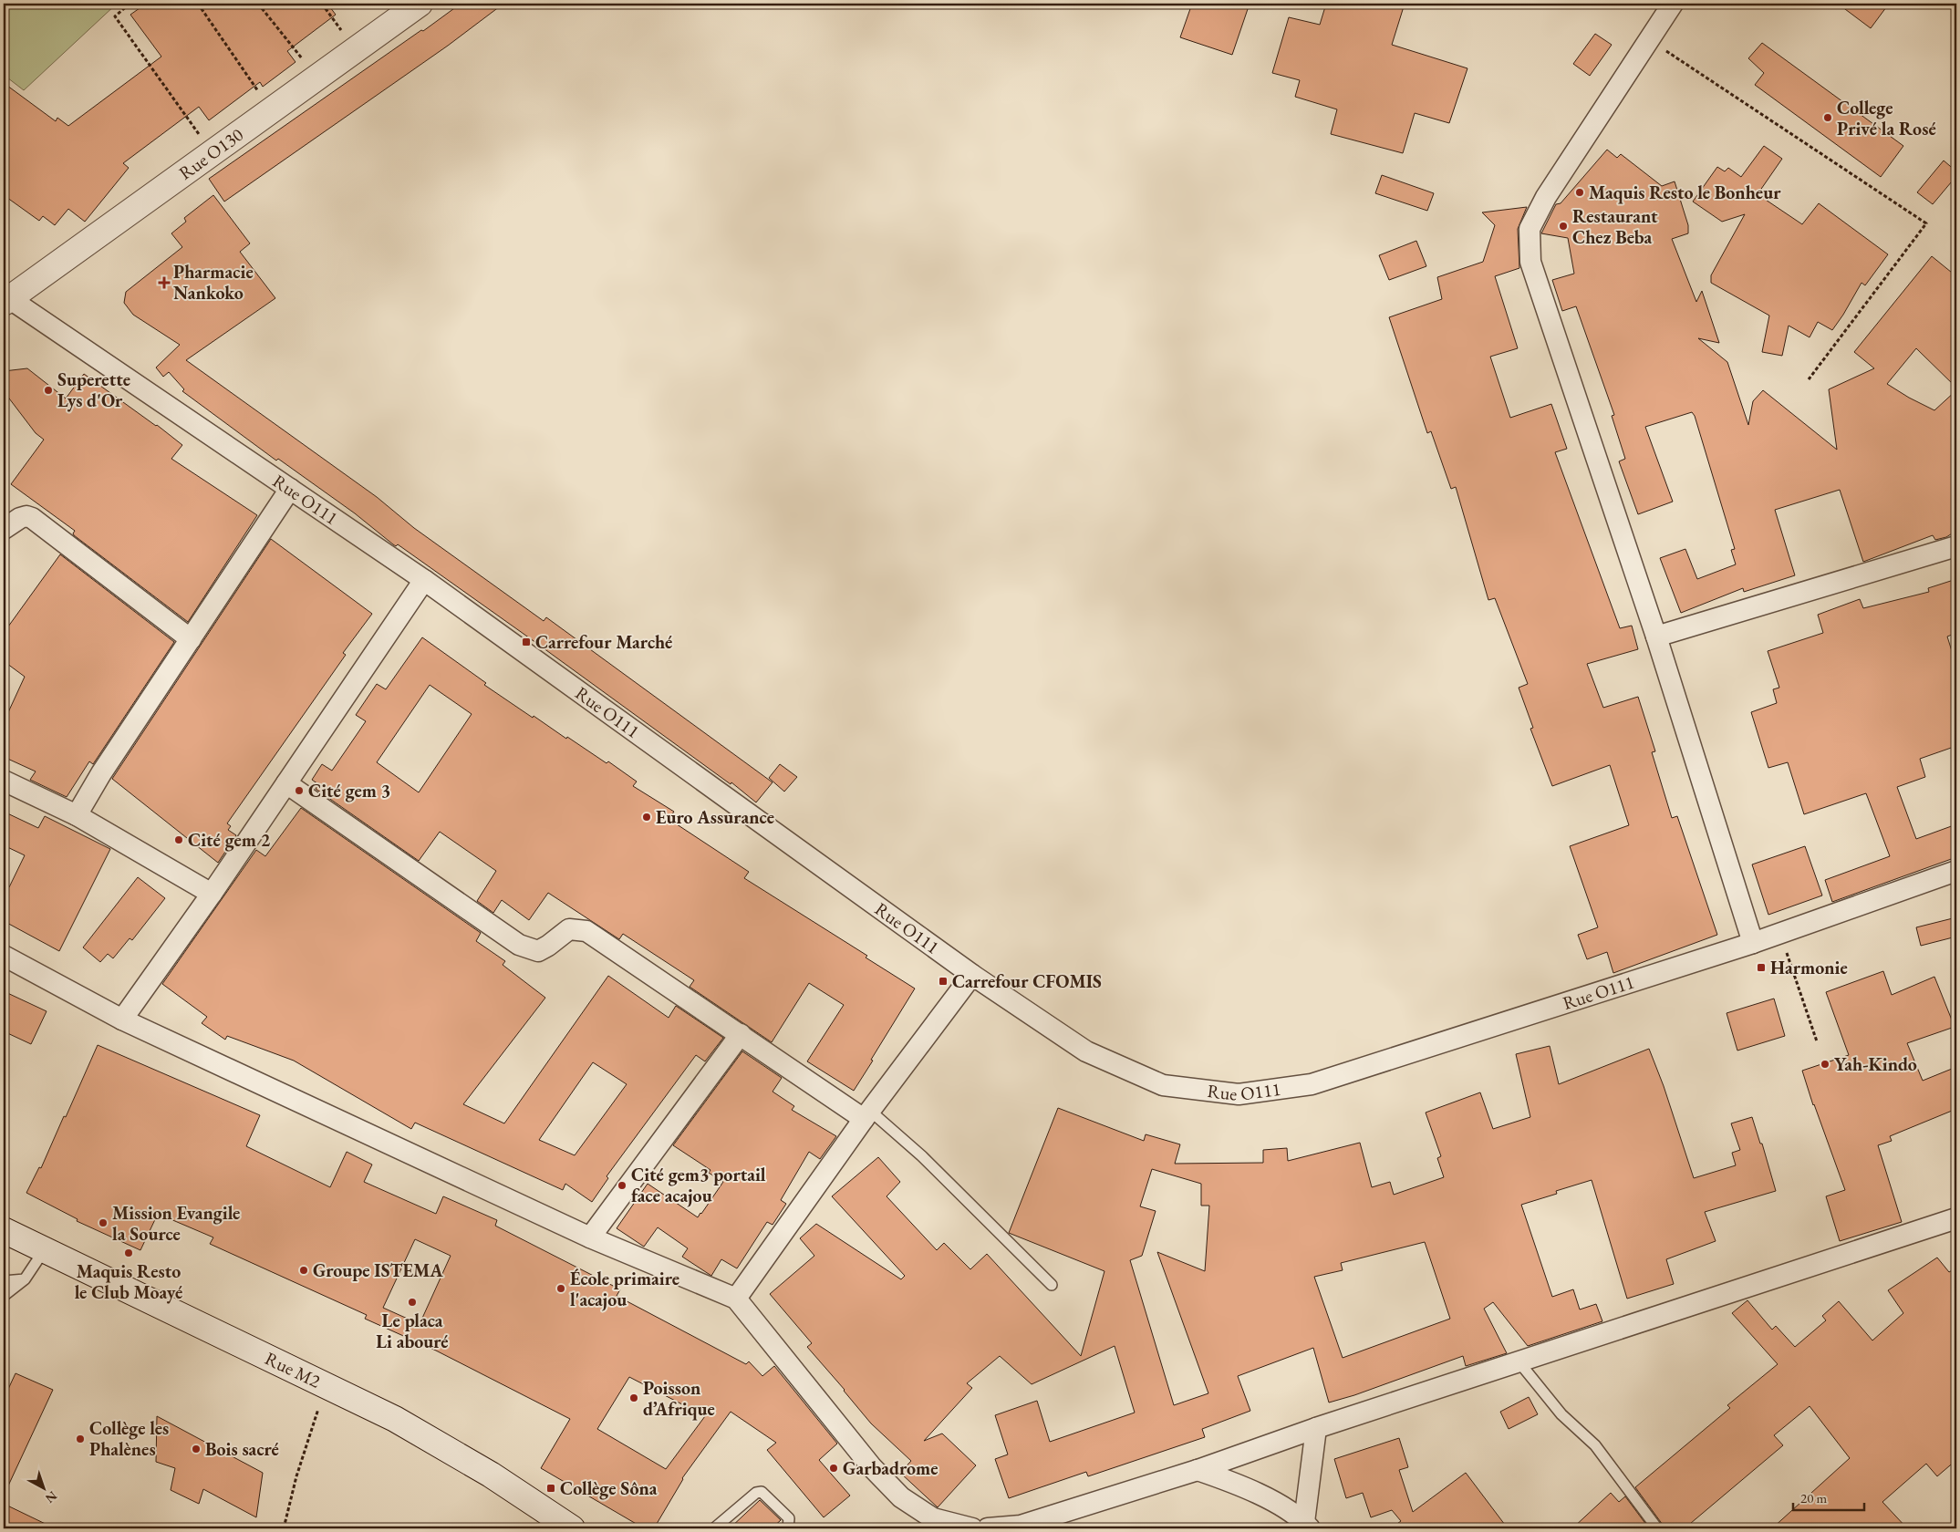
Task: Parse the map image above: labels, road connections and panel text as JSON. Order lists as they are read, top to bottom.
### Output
{
  "streets": {
    "main road": ["Rue O130", "Rue M2"],
    "street": ["Rue O111"]
  },
  "crossings": [
    ["Rue O130", "Rue O111"]
  ],
  "places": {
    "other": [
      "College Privé la Rosé",
      "Maquis Resto le Bonheur",
      "Restaurant Chez Beba",
      "Superette Lys d'Or",
      "Cité gem 3",
      "Euro Assurance",
      "Cité gem 2",
      "Yah-Kindo",
      "Cité gem3 portail face acajou",
      "Mission Evangile la Source",
      "Maquis Resto le Club Moayé",
      "Groupe ISTEMA",
      "École primaire l'acajou",
      "Le placa Li abouré",
      "Poisson d’Afrique",
      "Collège les Phalènes",
      "Bois sacré",
      "Garbadrome"
    ],
    "health": ["Pharmacie Nankoko"],
    "transit": [
      "Carrefour Marché",
      "Harmonie",
      "Carrefour CFOMIS",
      "Collège Sôna"
    ]
  },
  "scale_bar": "20 m",
  "north": "bottom right"
}
